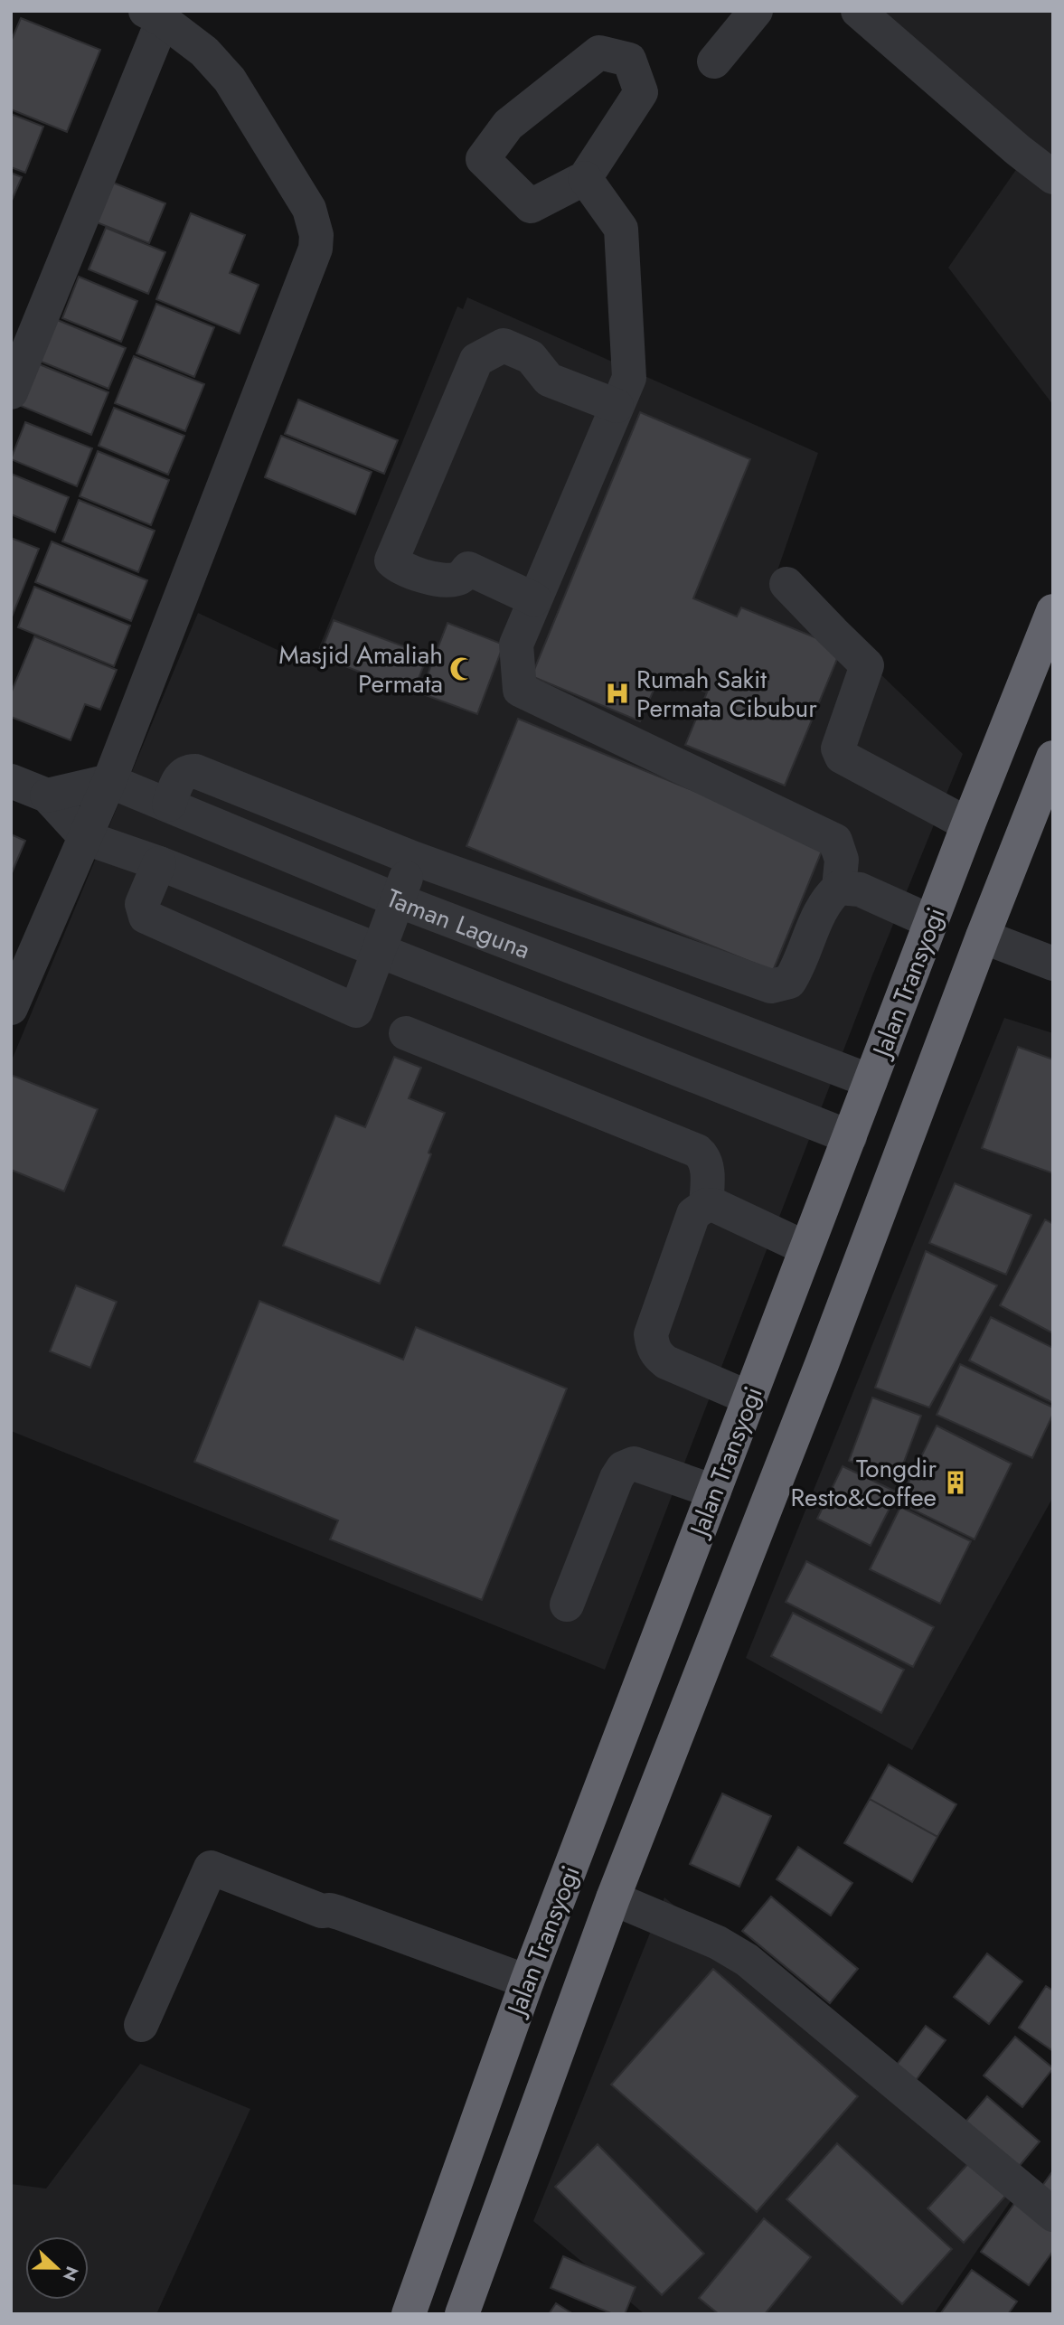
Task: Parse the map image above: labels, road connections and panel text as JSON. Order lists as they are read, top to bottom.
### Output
{
  "streets": {
    "highway": ["Jalan Transyogi"],
    "street": ["Taman Laguna"]
  },
  "crossings": [
    ["Taman Laguna", "Jalan Transyogi"]
  ],
  "places": {
    "mosque": ["Masjid Amaliah Permata"],
    "hospital": ["Rumah Sakit Permata Cibubur"],
    "building": ["Tongdir Resto&Coffee"]
  },
  "north": "right"
}
